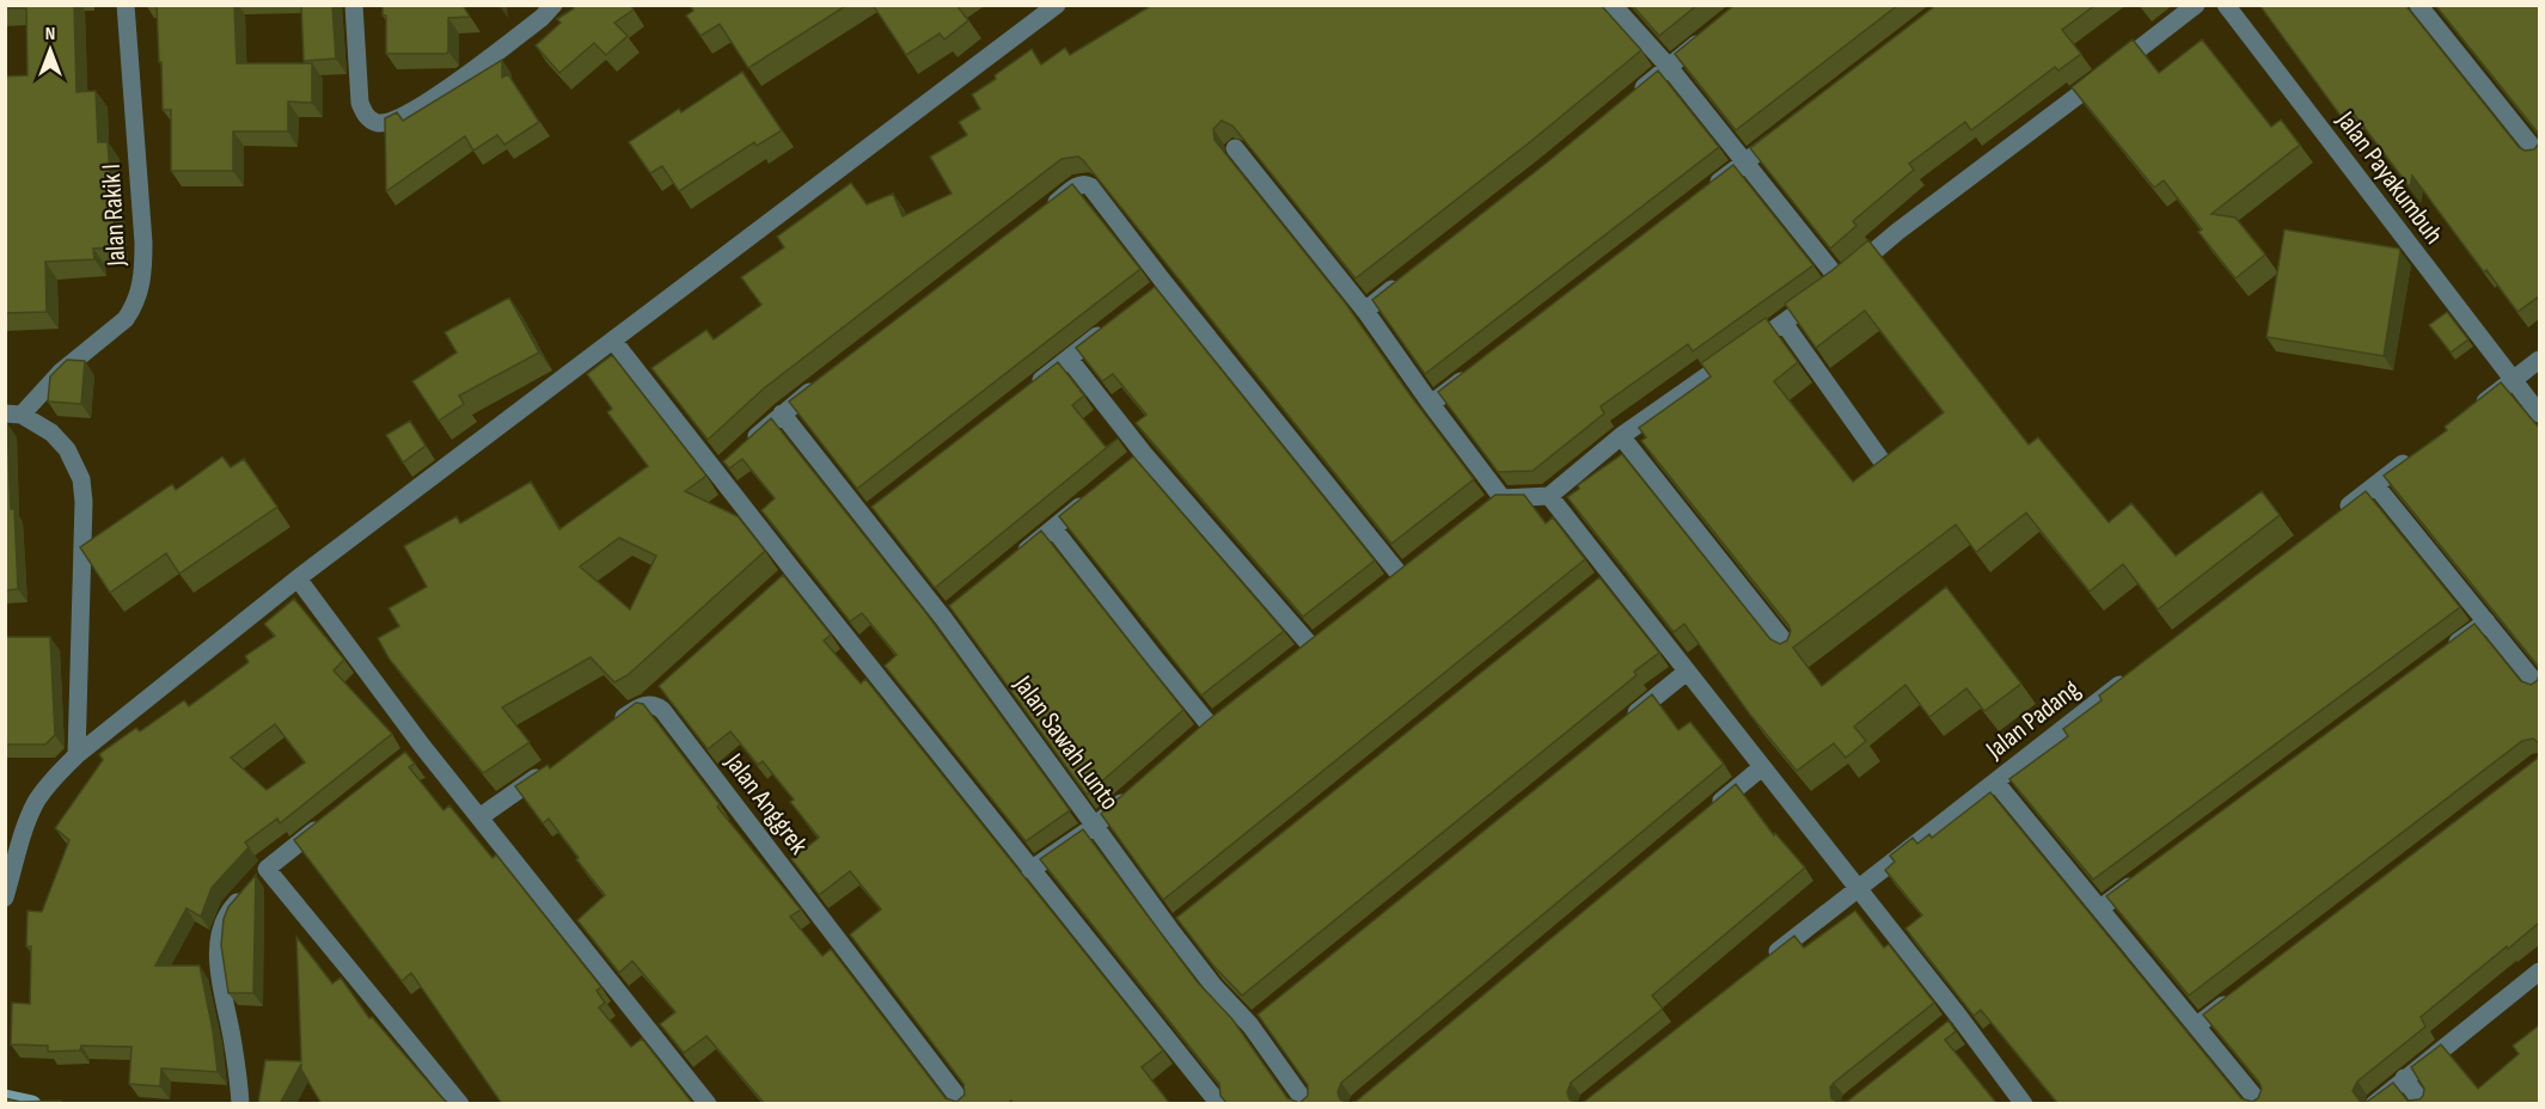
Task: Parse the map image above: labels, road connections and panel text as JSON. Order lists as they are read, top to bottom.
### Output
{
  "streets": {
    "street": [
      "Jalan Payakumbuh",
      "Jalan Rakik I",
      "Jalan Padang",
      "Jalan Sawah Lunto",
      "Jalan Anggrek"
    ]
  },
  "north": "top"
}
